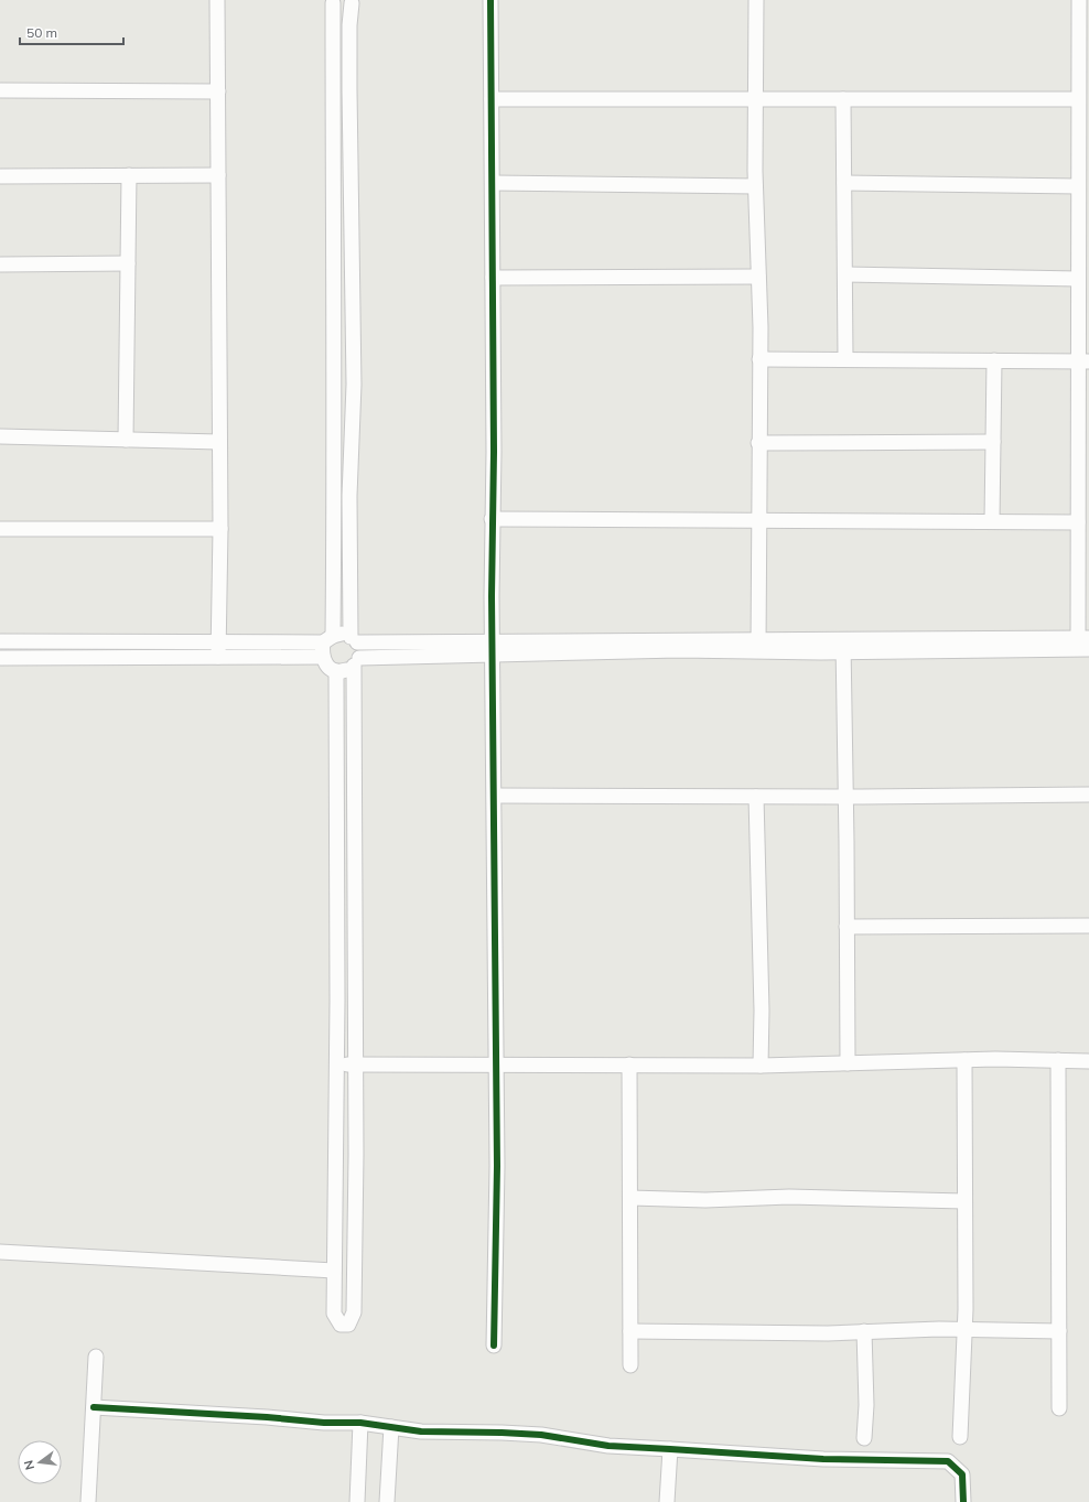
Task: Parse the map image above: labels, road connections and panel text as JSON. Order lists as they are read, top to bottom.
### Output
{
  "scale_bar": "50 m",
  "north": "left"
}
